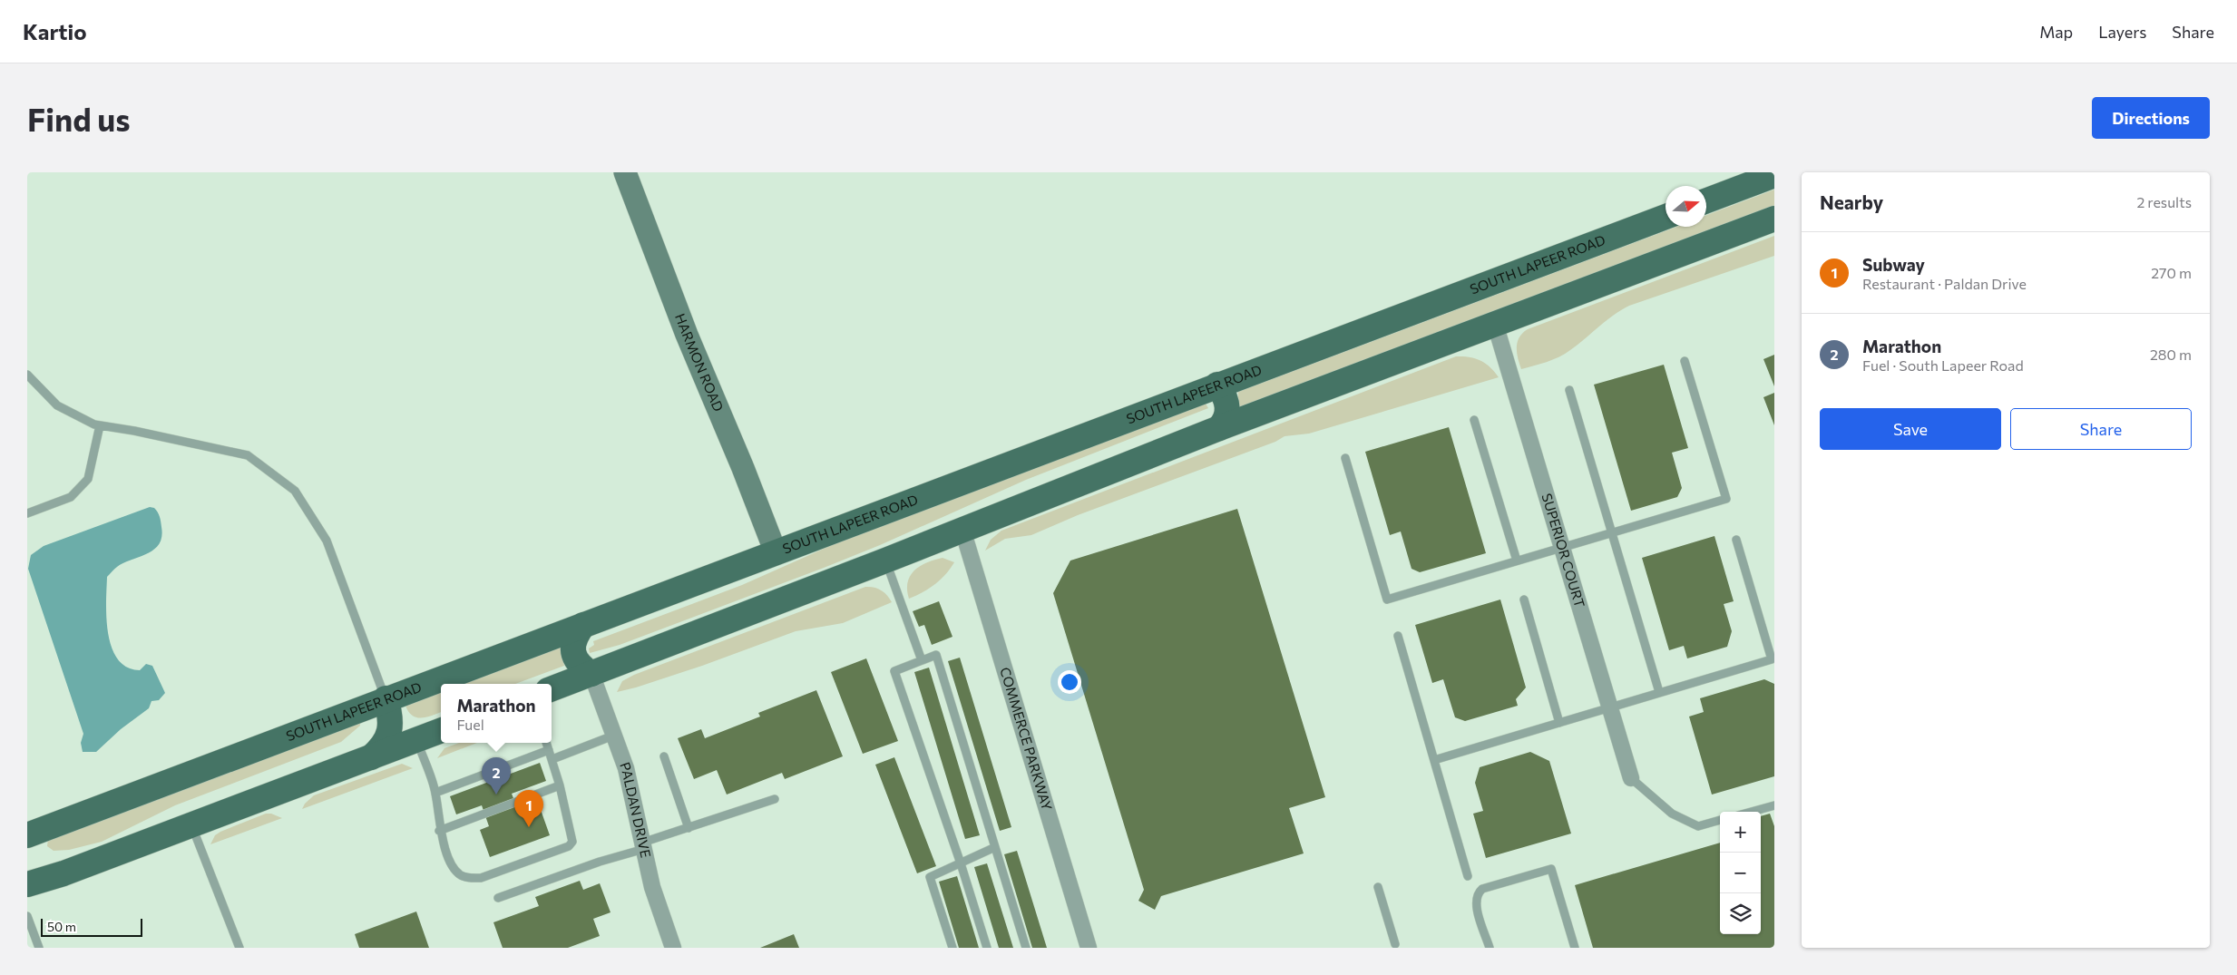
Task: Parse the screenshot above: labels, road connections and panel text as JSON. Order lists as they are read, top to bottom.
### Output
{
  "streets": {
    "main road": ["SOUTH LAPEER ROAD"],
    "street": [
      "HARMON ROAD",
      "SUPERIOR COURT",
      "COMMERCE PARKWAY",
      "PALDAN DRIVE"
    ]
  },
  "crossings": [
    ["SOUTH LAPEER ROAD", "HARMON ROAD"]
  ],
  "scale_bar": "50 m",
  "north": "right",
  "page": {
    "header": "Kartio",
    "nav": ["Map", "Layers", "Share"],
    "buttons": [
      "Directions",
      ["Save", "Share"]
    ],
    "title": "Find us",
    "heading": ["Nearby", "2 results"],
    "list": [
      {
        "mark": "1",
        "name": "Subway",
        "note": "Restaurant · Paldan Drive",
        "value": "270 m"
      },
      {
        "mark": "2",
        "name": "Marathon",
        "note": "Fuel · South Lapeer Road",
        "value": "280 m"
      }
    ],
    "popup": ["Marathon", "Fuel"],
    "pins": ["2", "1"],
    "map_buttons": ["+", "−"],
    "scale": "50 m"
  }
}
